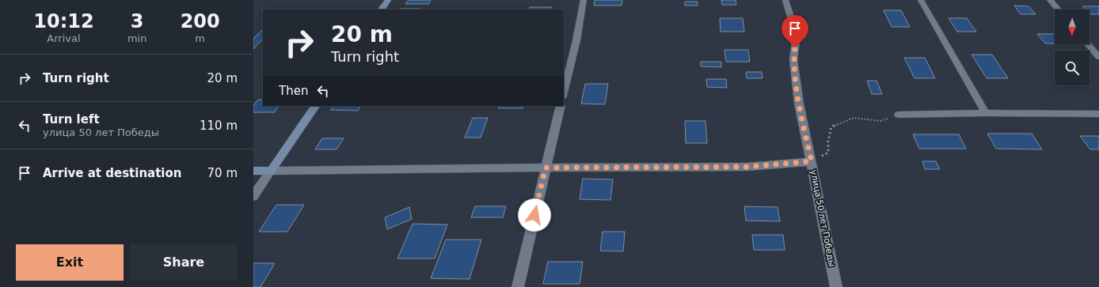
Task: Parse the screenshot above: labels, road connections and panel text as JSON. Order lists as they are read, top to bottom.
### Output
{
  "streets": {
    "street": ["улица 50 лет Победы"]
  },
  "north": "bottom",
  "page": {
    "eta": [
      "10:12",
      "Arrival",
      "3",
      "min",
      "200",
      "m"
    ],
    "turn": ["20 m", "Turn right"],
    "list": [
      {
        "name": "Turn right",
        "value": "20 m"
      },
      {
        "name": "Turn left",
        "note": "улица 50 лет Победы",
        "value": "110 m"
      },
      {
        "name": "Arrive at destination",
        "value": "70 m"
      }
    ],
    "then": "Then",
    "buttons": ["Exit", "Share"]
  }
}
